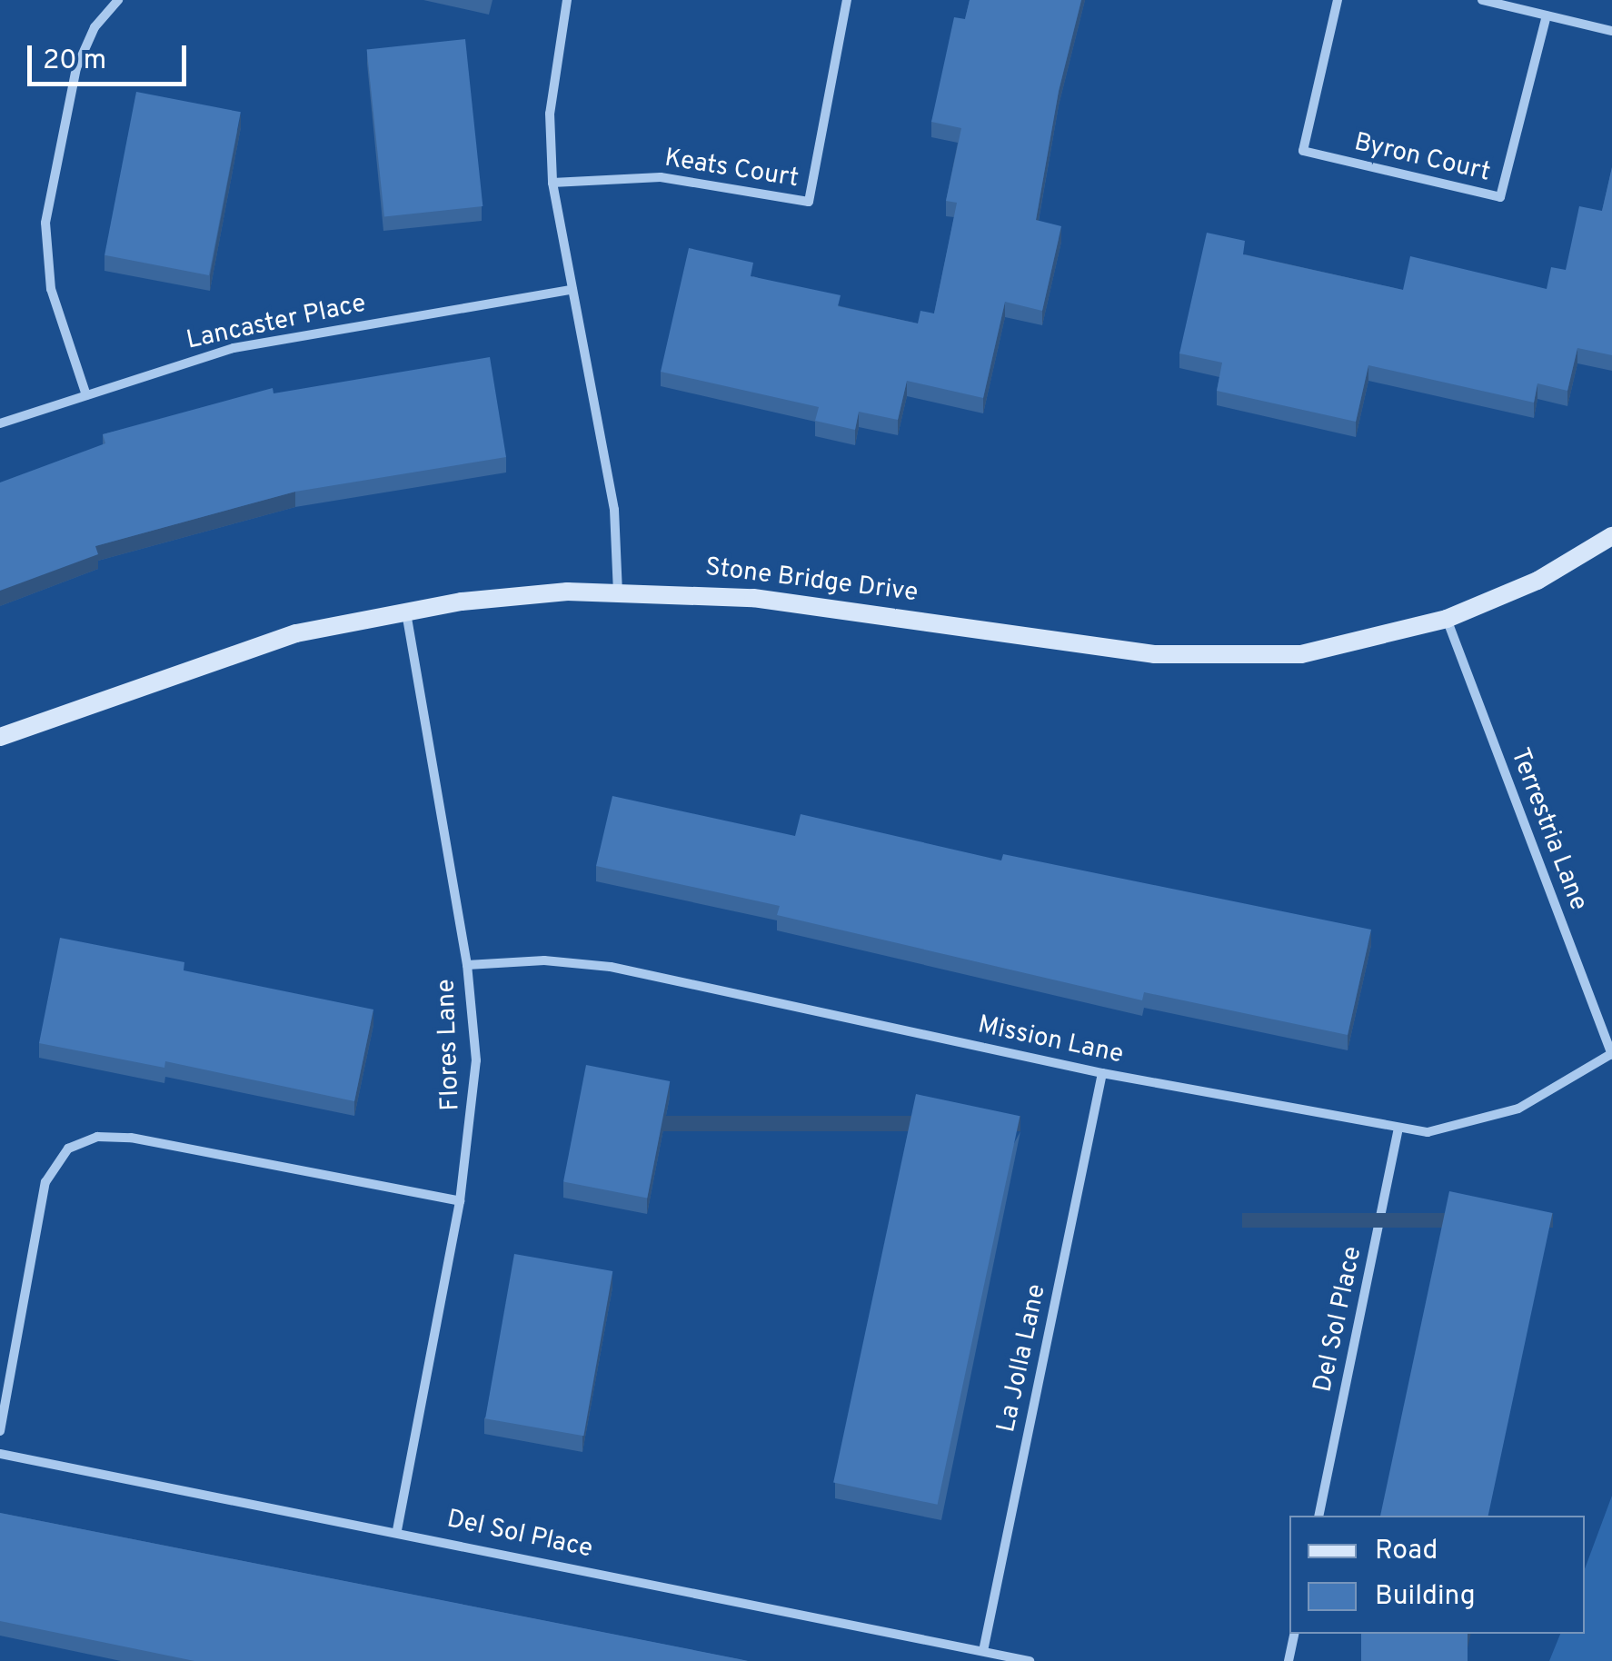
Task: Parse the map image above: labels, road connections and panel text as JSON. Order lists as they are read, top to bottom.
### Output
{
  "streets": {
    "street": [
      "Byron Court",
      "Keats Court",
      "Lancaster Place",
      "Stone Bridge Drive",
      "Terrestria Lane",
      "Mission Lane",
      "Flores Lane",
      "Del Sol Place",
      "La Jolla Lane"
    ]
  },
  "crossings": [
    ["Stone Bridge Drive", "Terrestria Lane"],
    ["Stone Bridge Drive", "Flores Lane"],
    ["Terrestria Lane", "Mission Lane"],
    ["Mission Lane", "Flores Lane"],
    ["Mission Lane", "Del Sol Place"],
    ["Mission Lane", "La Jolla Lane"],
    ["Flores Lane", "Del Sol Place"],
    ["Del Sol Place", "La Jolla Lane"]
  ],
  "legend": ["Road", "Building"],
  "scale_bar": "20 m"
}
